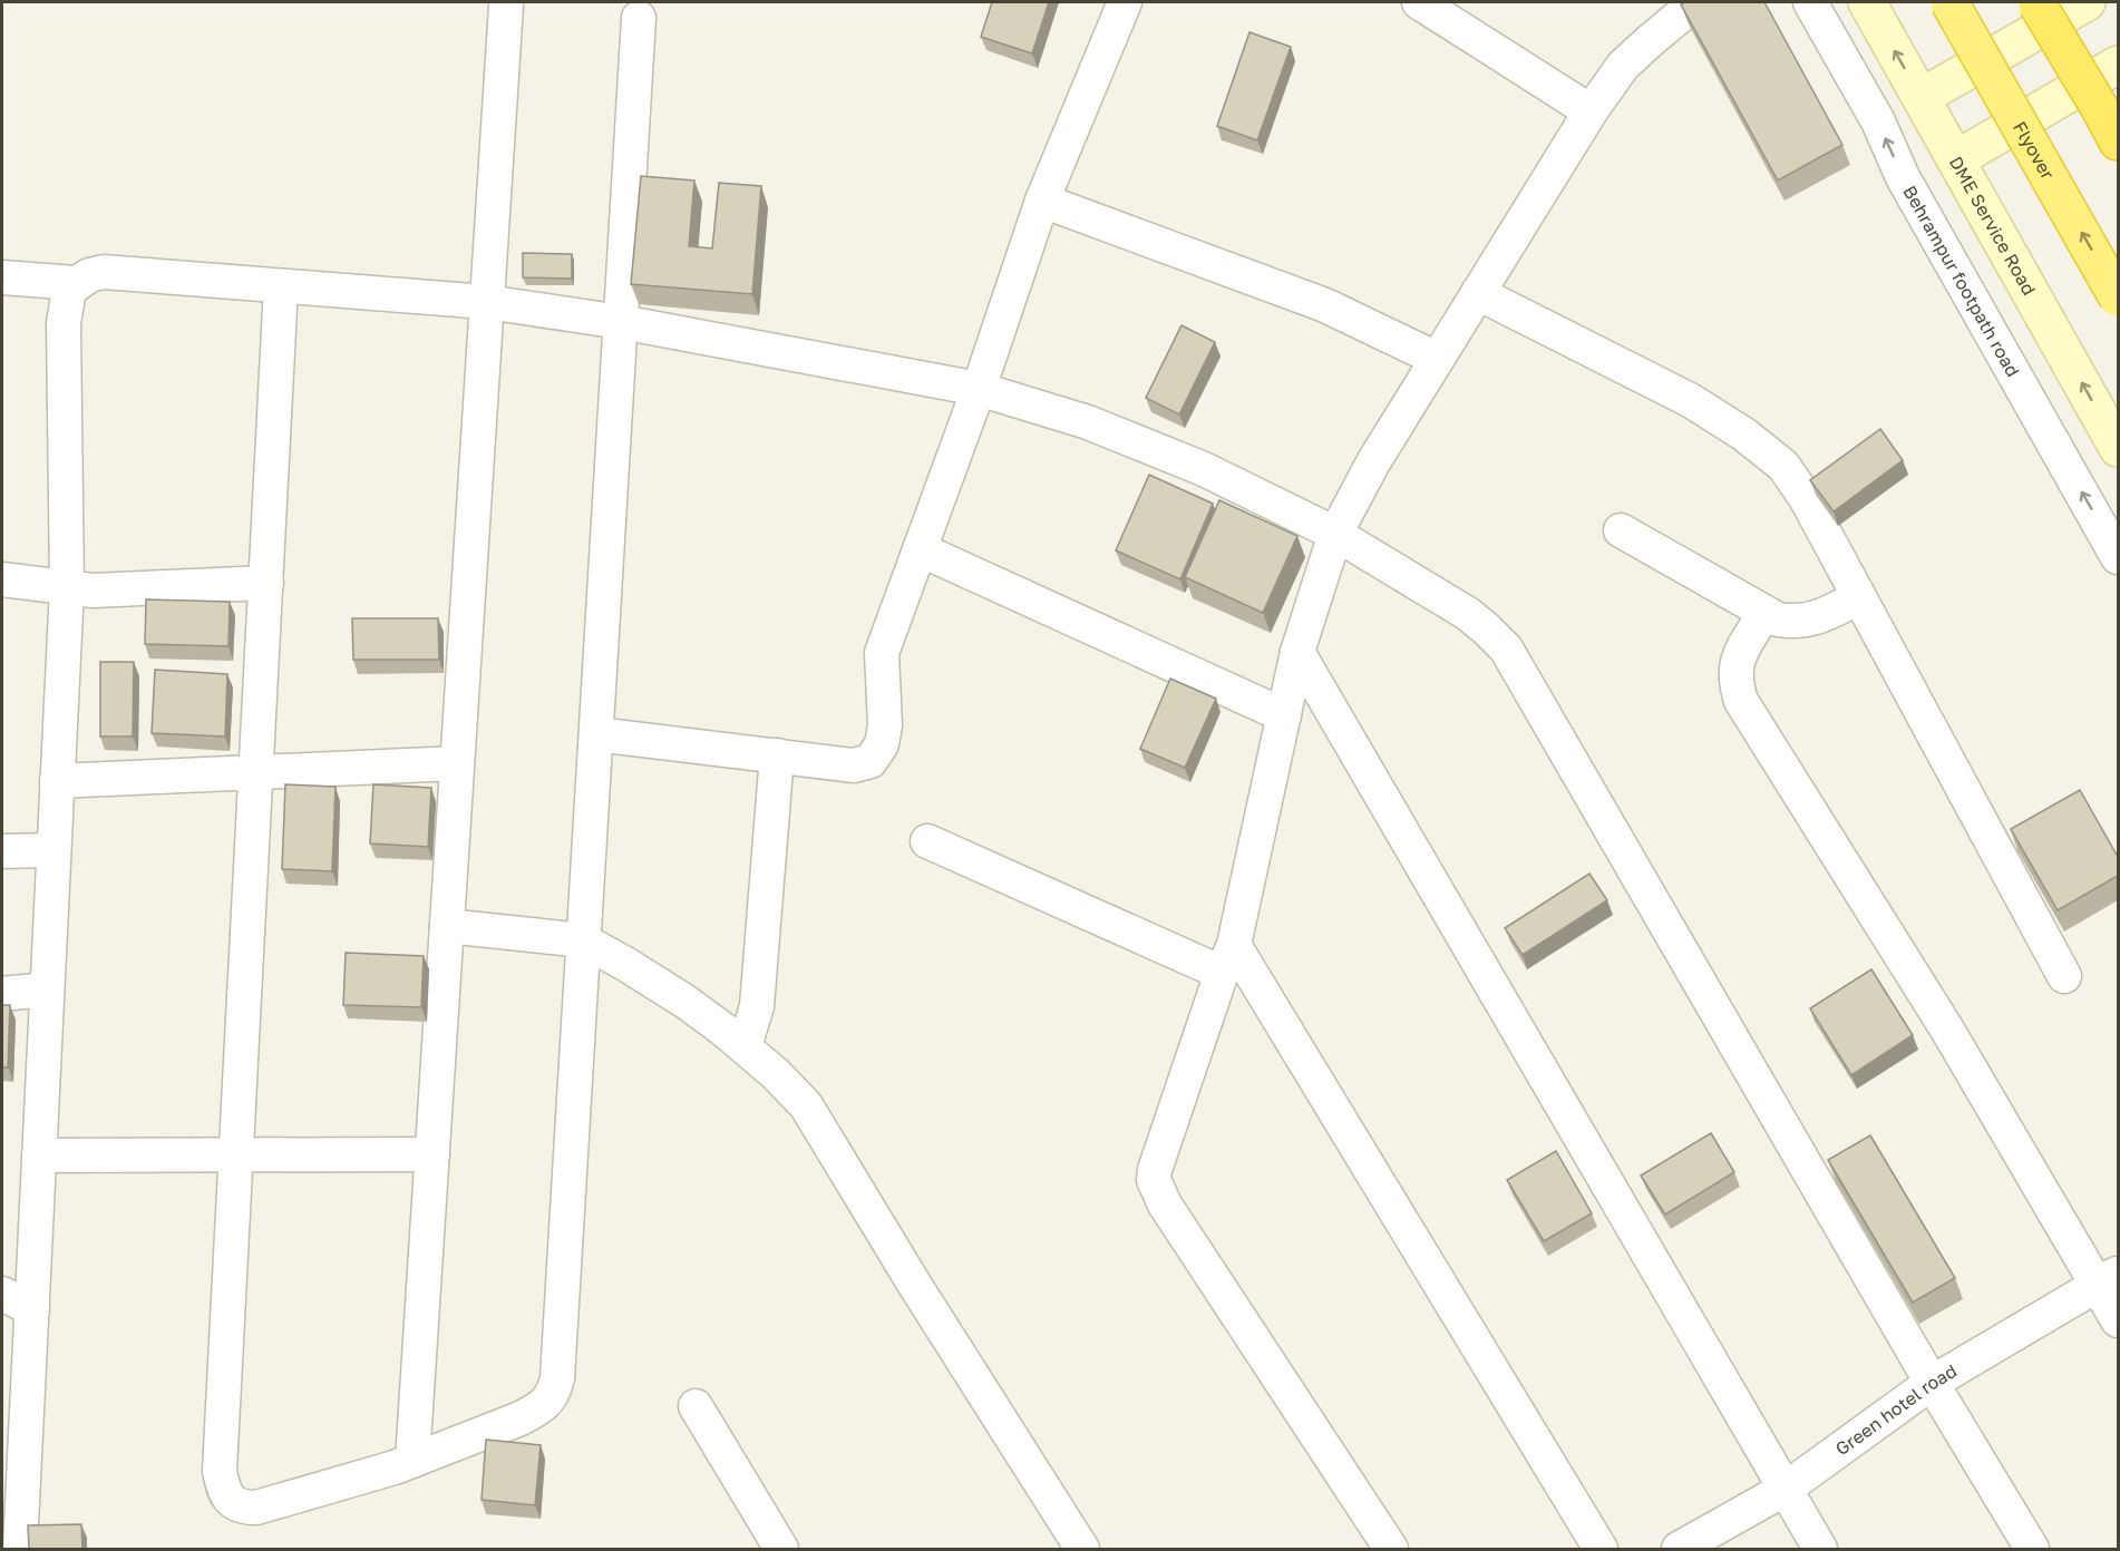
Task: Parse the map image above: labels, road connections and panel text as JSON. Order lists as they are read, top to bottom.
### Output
{
  "streets": {
    "highway": ["Flyover"],
    "main road": ["DME Service Road"],
    "street": ["Behrampur footpath road", "Green hotel road"]
  },
  "one_way": ["DME Service Road", "Behrampur footpath road"]
}
